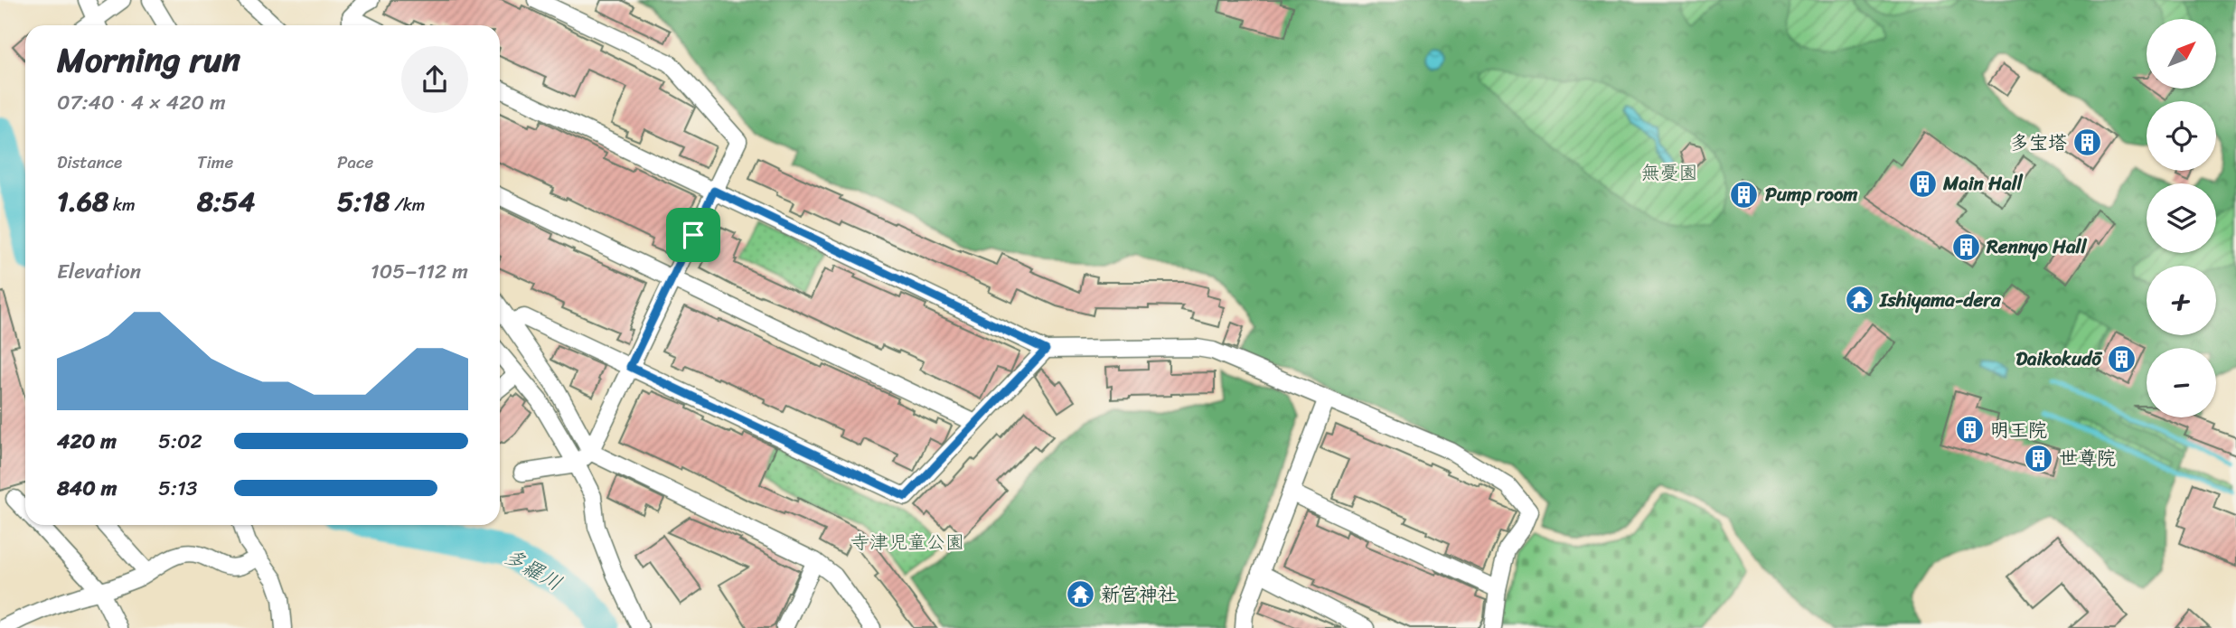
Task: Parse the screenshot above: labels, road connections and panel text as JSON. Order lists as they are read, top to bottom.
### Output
{
  "water": ["多羅川"],
  "parks": ["無憂園", "寺津児童公園"],
  "places": {
    "building": [
      "多宝塔",
      "Main Hall",
      "Pump room",
      "Rennyo Hall",
      "Daikokudō",
      "明王院",
      "世尊院"
    ],
    "temple": ["Ishiyama-dera", "新宮神社"]
  },
  "north": "top right",
  "page": {
    "map_buttons": ["+", "−"],
    "heading": ["Morning run", "07:40 · 4 × 420 m"],
    "stats": [
      ["Distance", "1.68 km"],
      ["Time", "8:54"],
      ["Pace", "5:18 /km"]
    ],
    "chart": ["Elevation", "105–112 m"],
    "list": [
      {
        "name": "420 m",
        "note": "5:02"
      },
      {
        "name": "840 m",
        "note": "5:13"
      }
    ]
  }
}
